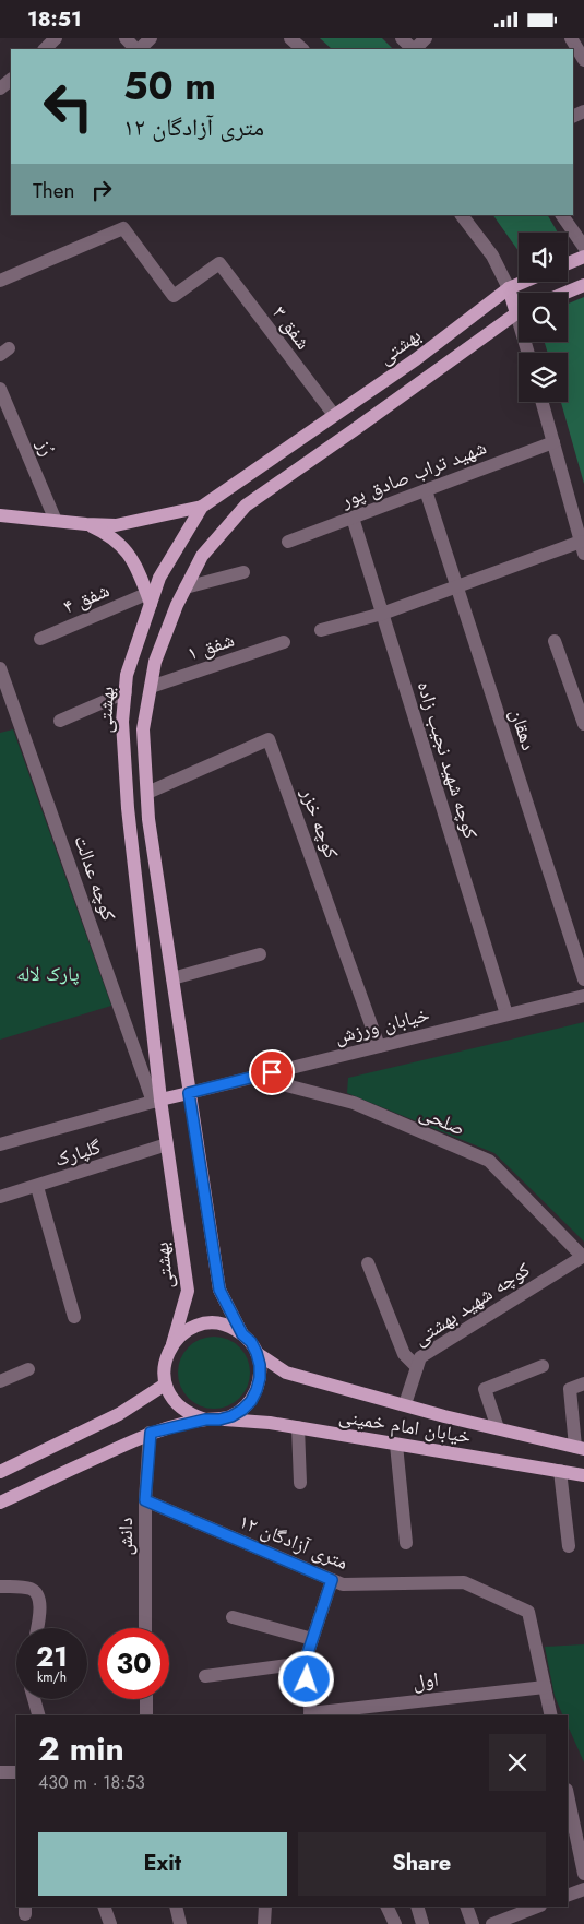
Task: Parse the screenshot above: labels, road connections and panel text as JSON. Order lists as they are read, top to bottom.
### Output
{
  "streets": {
    "main road": ["بهشتی", "خیابان امام خمینی"],
    "street": [
      "شفق ۳",
      "رُز",
      "شهید تراب صادق پور",
      "شفق ۴",
      "شفق ۱",
      "دهقان",
      "کوچه شهید نجیب زاده",
      "کوچه خزر",
      "کوچه عدالت",
      "خیابان ورزش",
      "صلحی",
      "گلپارک",
      "کوچه شهید بهشتی",
      "دانش",
      "۱۲ متری آزادگان",
      "اول"
    ]
  },
  "crossings": [
    ["شفق ۳", "بهشتی"],
    ["بهشتی", "شفق ۴"],
    ["بهشتی", "شفق ۱"],
    ["بهشتی", "کوچه خزر"],
    ["بهشتی", "کوچه عدالت"],
    ["بهشتی", "خیابان ورزش"],
    ["بهشتی", "گلپارک"],
    ["بهشتی", "خیابان امام خمینی"],
    ["شهید تراب صادق پور", "دهقان"],
    ["شهید تراب صادق پور", "کوچه شهید نجیب زاده"],
    ["کوچه شهید نجیب زاده", "خیابان ورزش"],
    ["کوچه خزر", "خیابان ورزش"],
    ["خیابان ورزش", "صلحی"],
    ["صلحی", "کوچه شهید بهشتی"],
    ["کوچه شهید بهشتی", "خیابان امام خمینی"],
    ["خیابان امام خمینی", "دانش"],
    ["دانش", "۱۲ متری آزادگان"],
    ["۱۲ متری آزادگان", "اول"]
  ],
  "parks": ["پارک لاله"],
  "page": {
    "status": "18:51",
    "turn": ["50 m", "۱۲ متری آزادگان"],
    "then": "Then",
    "speed": "21 km/h",
    "limit": "30",
    "heading": ["2 min", "430 m · 18:53"],
    "buttons": ["Exit", "Share"]
  }
}
